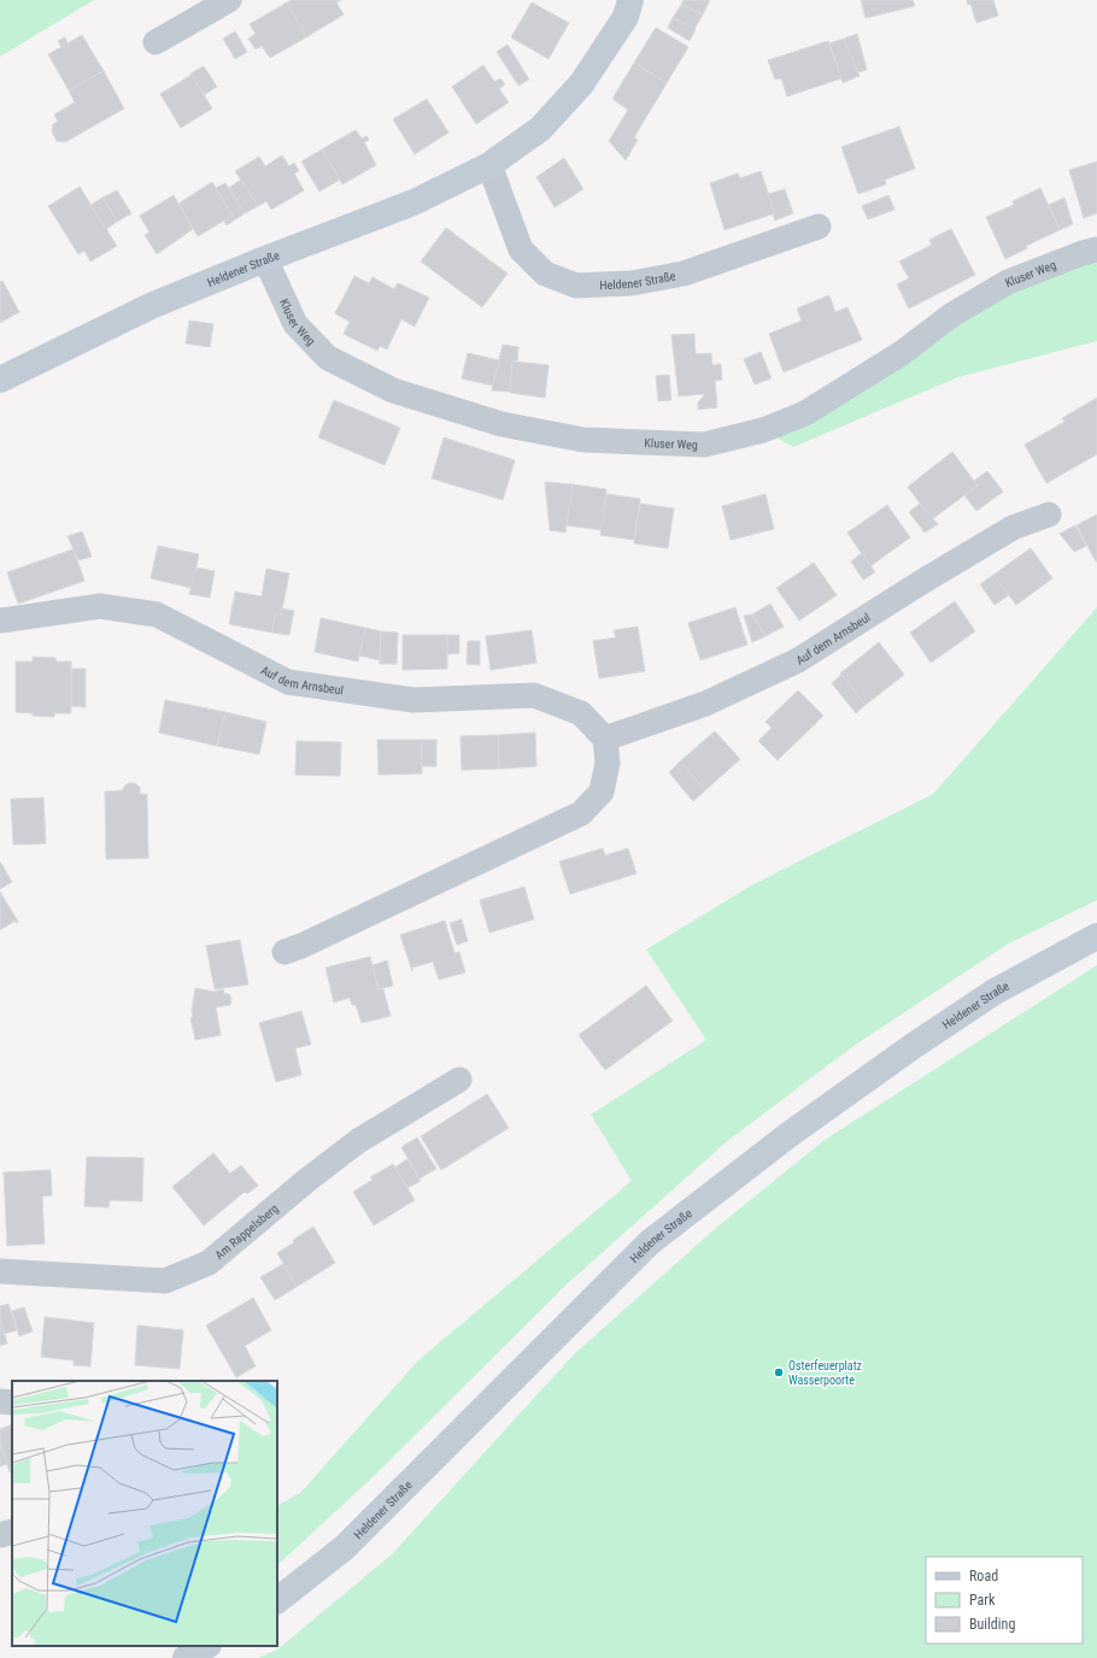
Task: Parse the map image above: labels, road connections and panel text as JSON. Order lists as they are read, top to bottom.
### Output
{
  "streets": {
    "main road": ["Heldener Straße"],
    "street": ["Kluser Weg", "Auf dem Arnsbeul", "Am Rappelsberg"]
  },
  "crossings": [
    ["Heldener Straße", "Kluser Weg"]
  ],
  "places": ["Osterfeuerplatz Wasserpoorte"],
  "legend": ["Road", "Park", "Building"]
}
